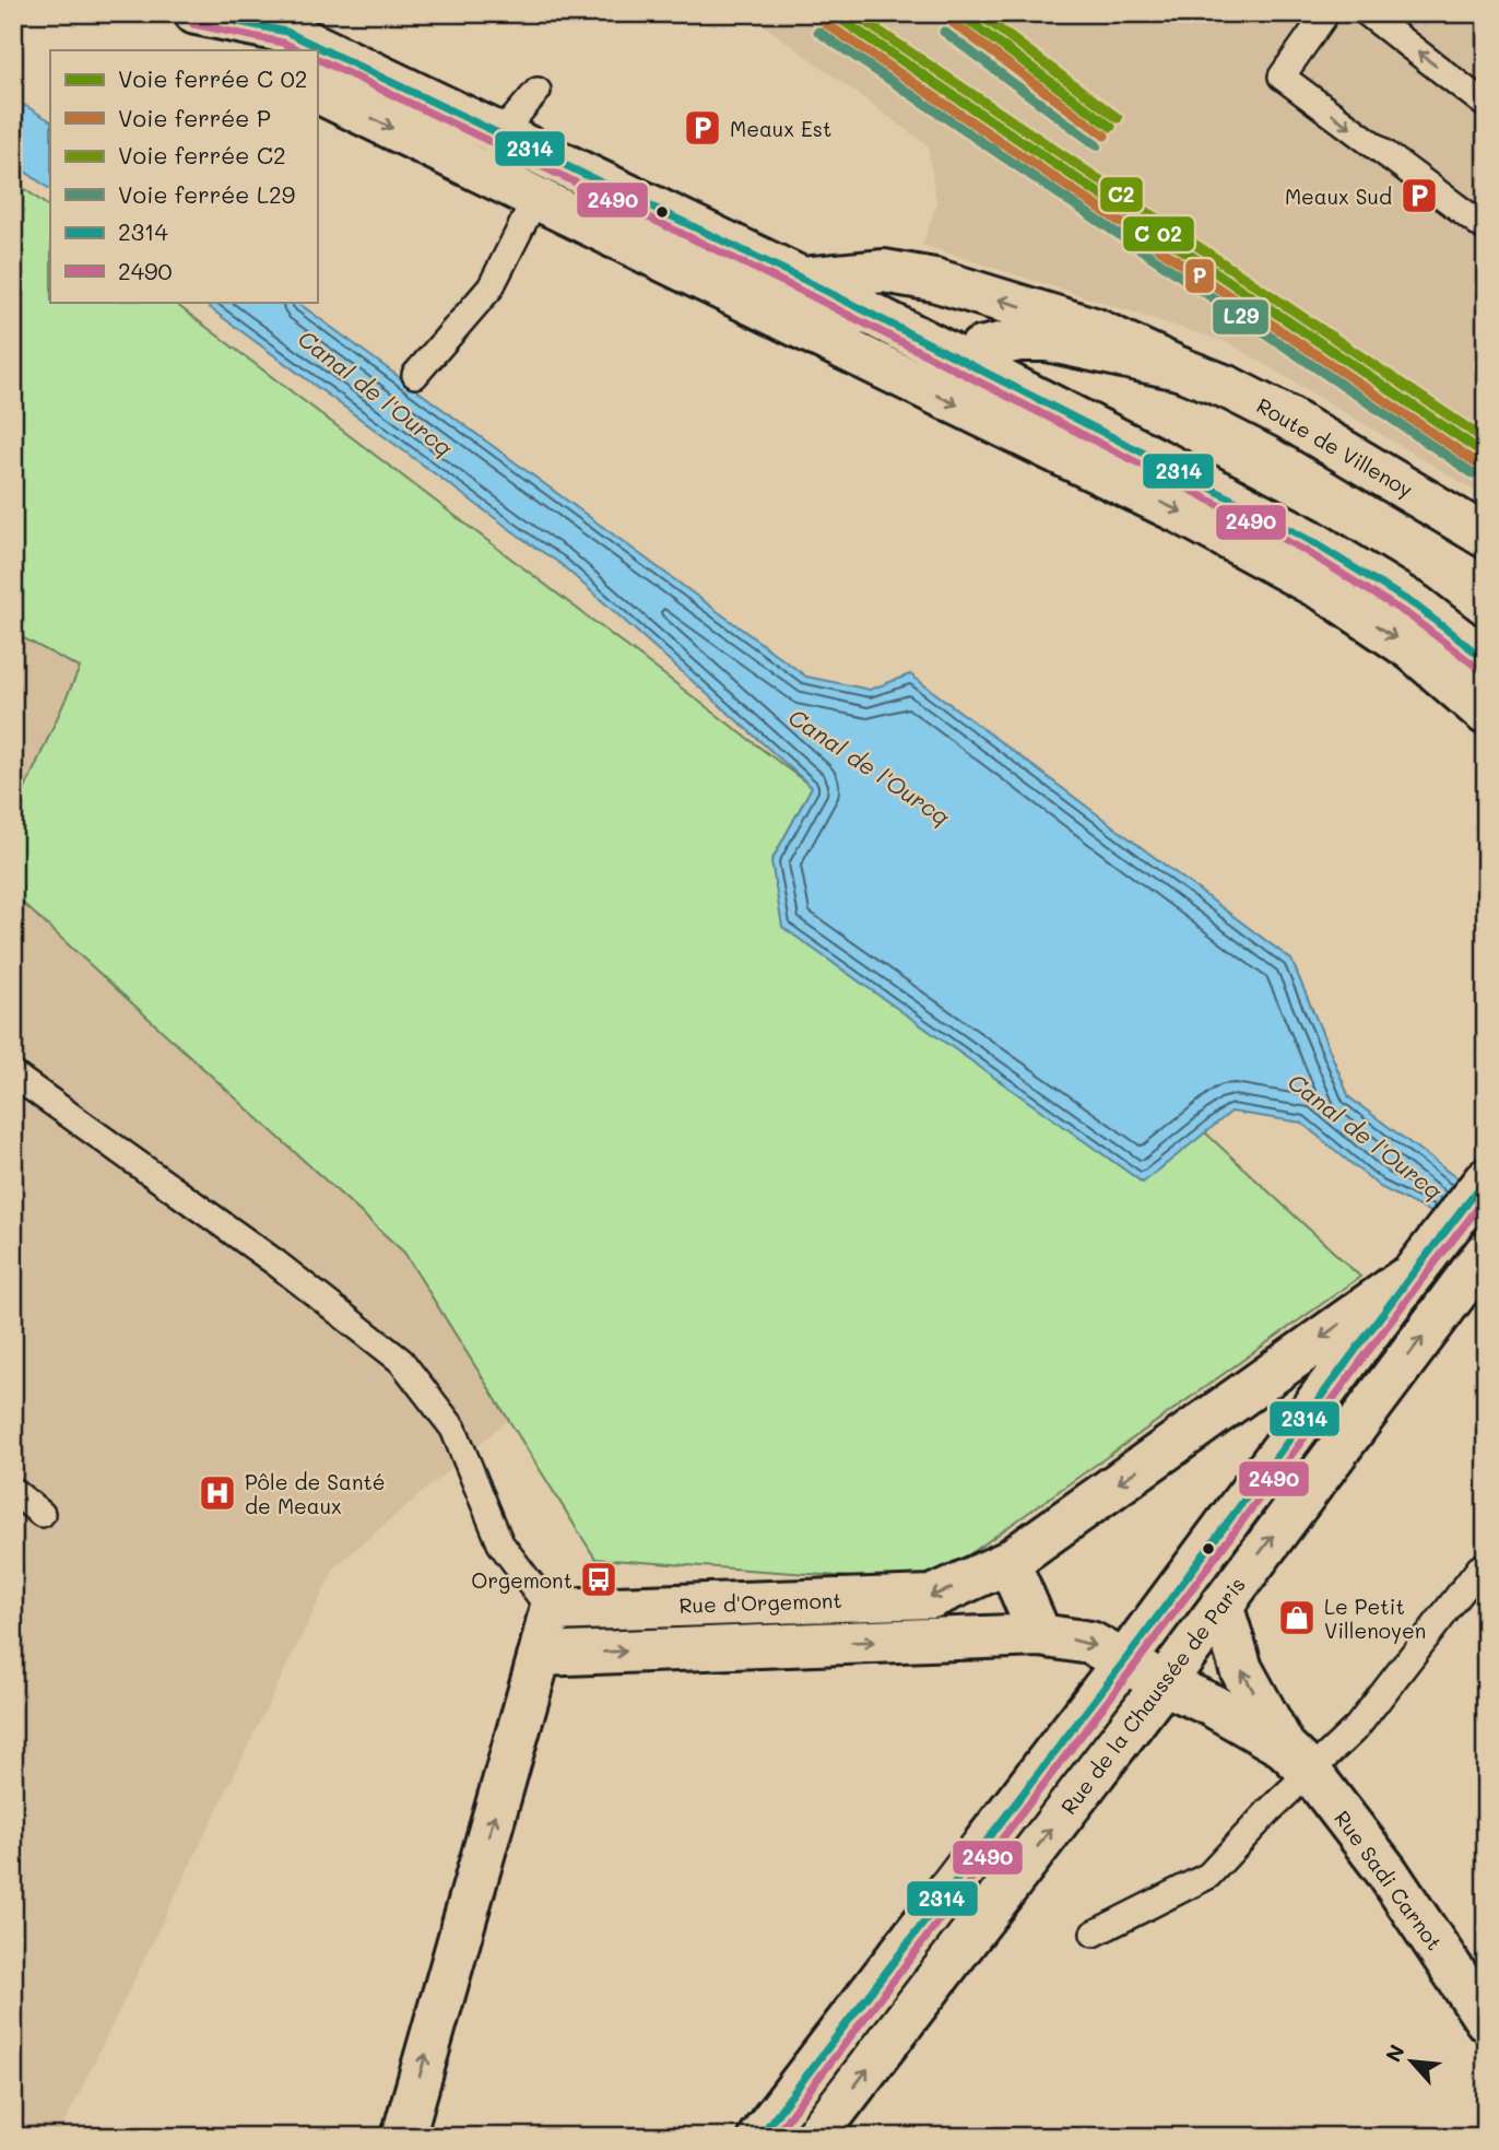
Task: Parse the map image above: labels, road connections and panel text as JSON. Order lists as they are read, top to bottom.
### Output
{
  "streets": {
    "main road": [
      "Route de Villenoy",
      "Rue d'Orgemont",
      "Rue de la Chaussée de Paris",
      "Rue Sadi Carnot"
    ]
  },
  "crossings": [
    ["Rue d'Orgemont", "Rue de la Chaussée de Paris"],
    ["Rue d'Orgemont", "Rue Sadi Carnot"],
    ["Rue de la Chaussée de Paris", "Rue Sadi Carnot"]
  ],
  "water": ["Canal de l'Ourcq"],
  "places": {
    "parking": ["Meaux Est", "Meaux Sud"],
    "hospital": ["Pôle de Santé de Meaux"],
    "bus stop": ["Orgemont"],
    "shop": ["Le Petit Villenoyen"]
  },
  "lines": [
    "rail line C2",
    "transit line 2314",
    "rail line P",
    "transit line 2490",
    "rail line L29"
  ],
  "legend": [
    "Voie ferrée C 02",
    "Voie ferrée P",
    "Voie ferrée C2",
    "Voie ferrée L29",
    "2314",
    "2490"
  ],
  "north": "top left"
}
